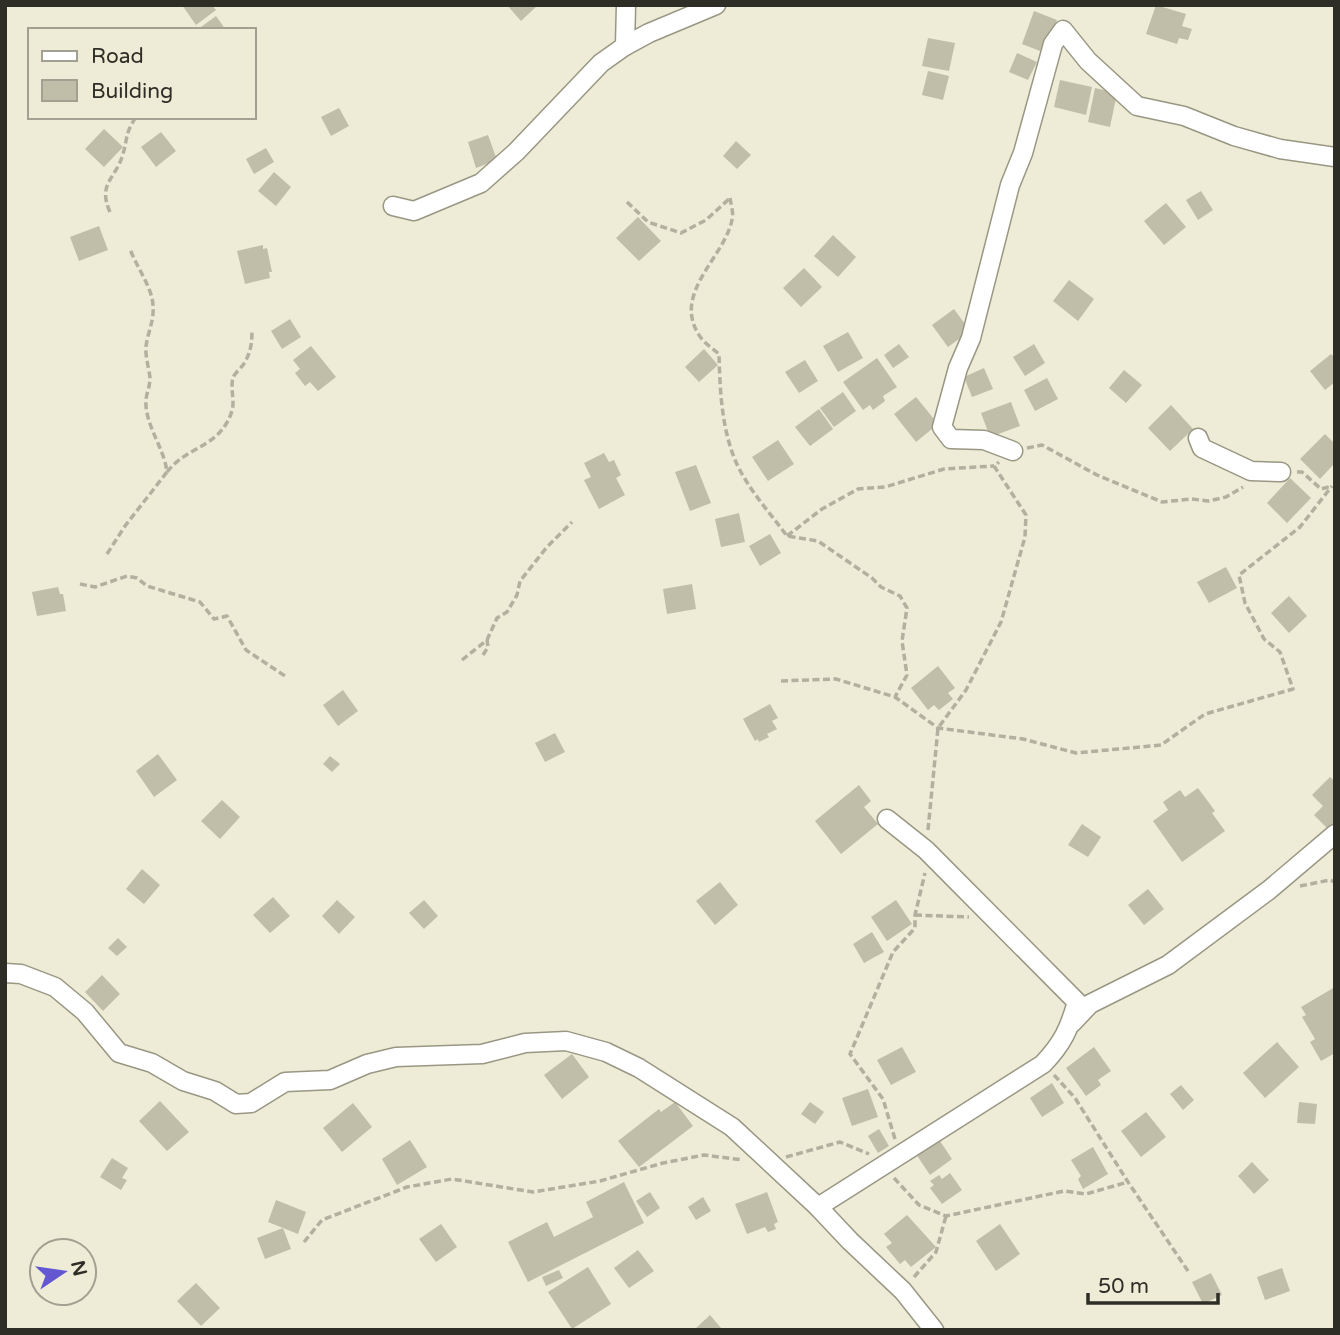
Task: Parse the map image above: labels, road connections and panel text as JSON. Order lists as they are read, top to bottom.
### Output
{
  "legend": ["Road", "Building"],
  "scale_bar": "50 m",
  "north": "right"
}
